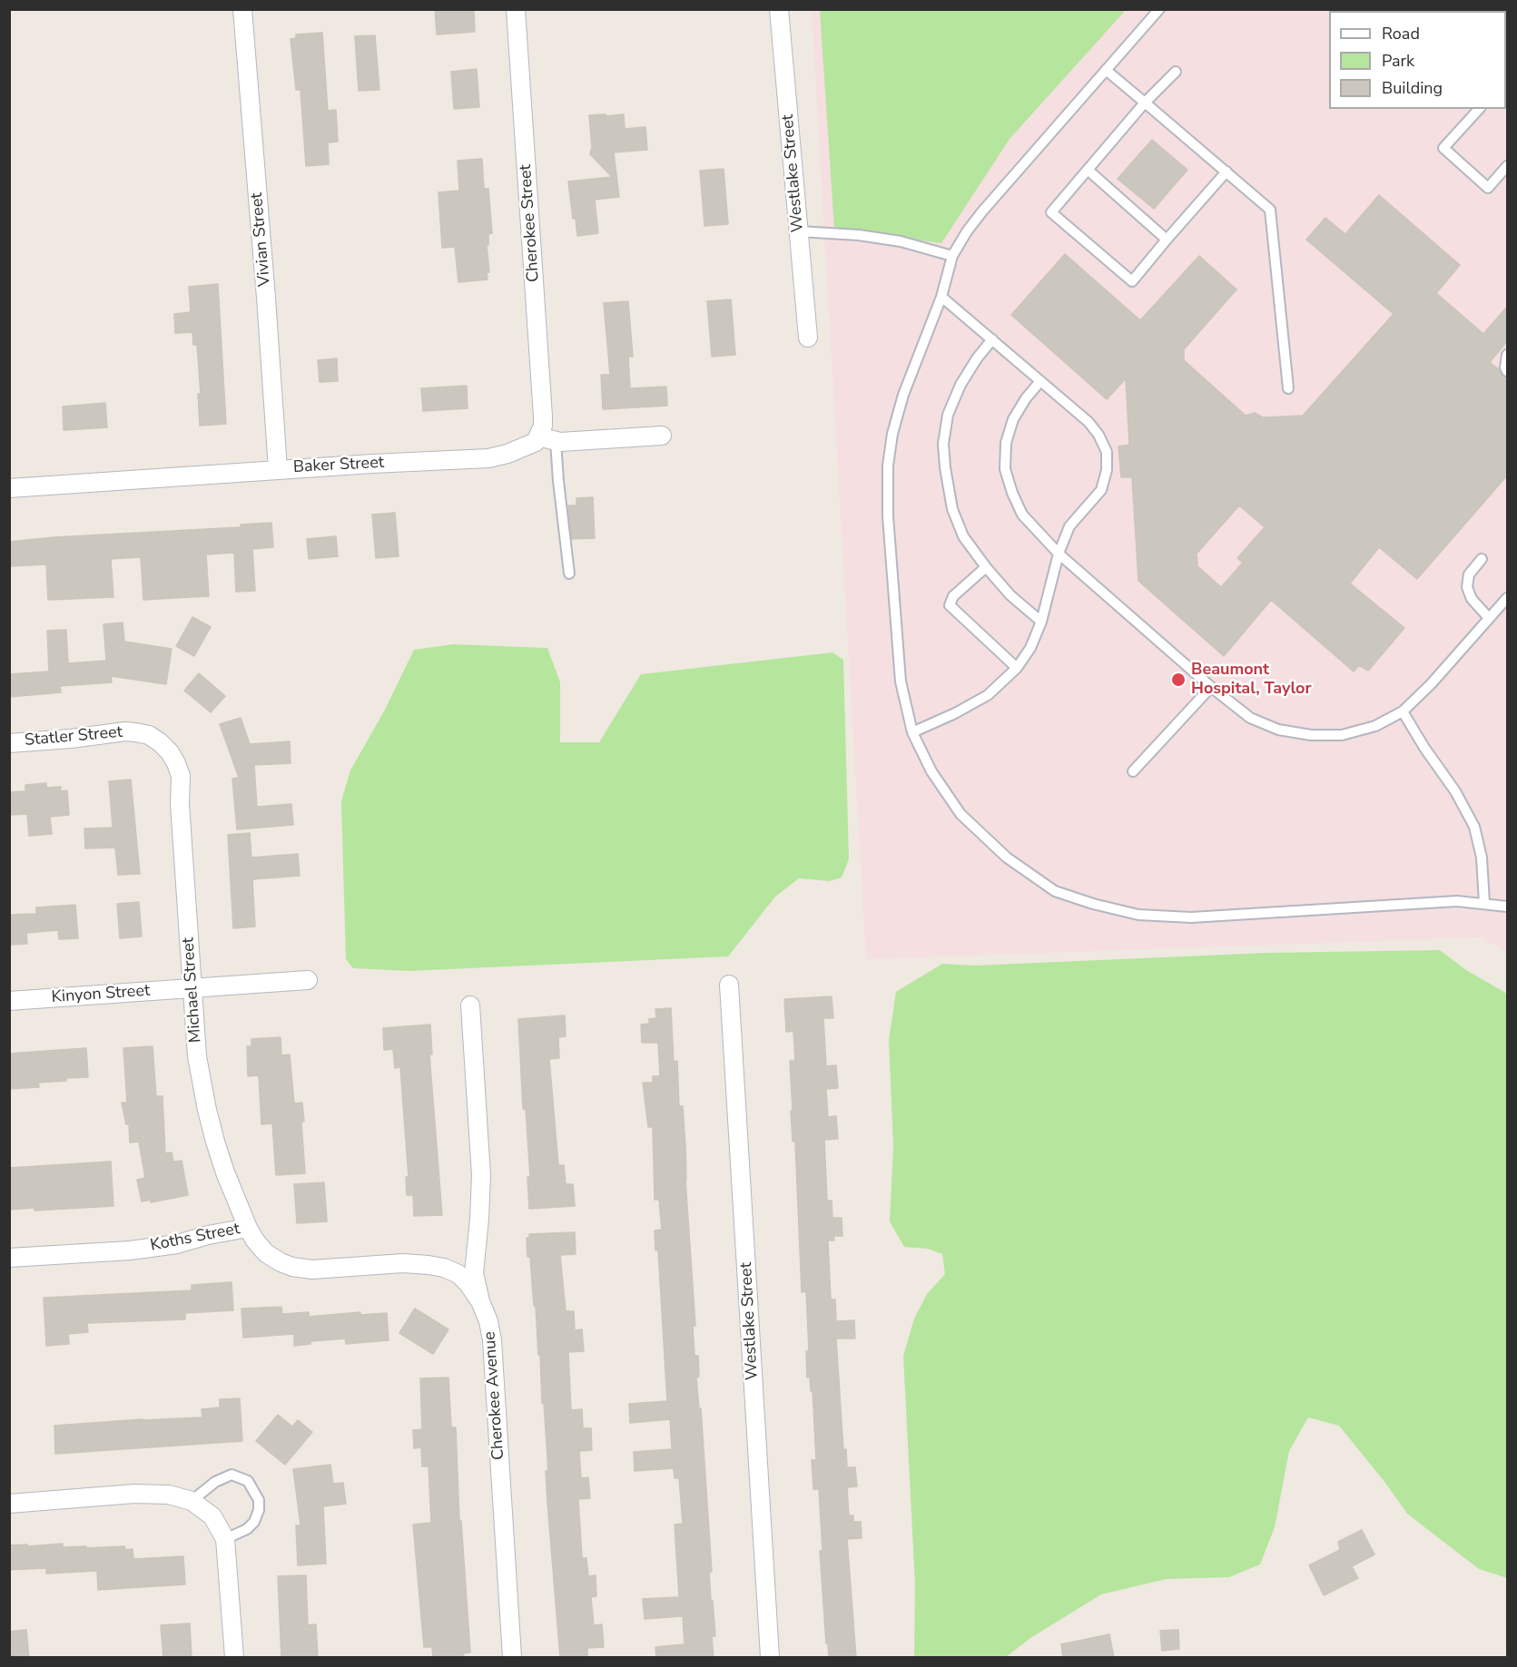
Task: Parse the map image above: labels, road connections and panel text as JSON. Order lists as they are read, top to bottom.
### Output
{
  "streets": {
    "street": [
      "Westlake Street",
      "Cherokee Street",
      "Vivian Street",
      "Baker Street",
      "Statler Street",
      "Michael Street",
      "Kinyon Street",
      "Koths Street",
      "Cherokee Avenue"
    ]
  },
  "crossings": [
    ["Cherokee Street", "Baker Street"],
    ["Vivian Street", "Baker Street"],
    ["Statler Street", "Michael Street"],
    ["Michael Street", "Kinyon Street"],
    ["Michael Street", "Koths Street"],
    ["Koths Street", "Cherokee Avenue"]
  ],
  "places": ["Beaumont Hospital, Taylor"],
  "legend": ["Road", "Park", "Building"]
}
